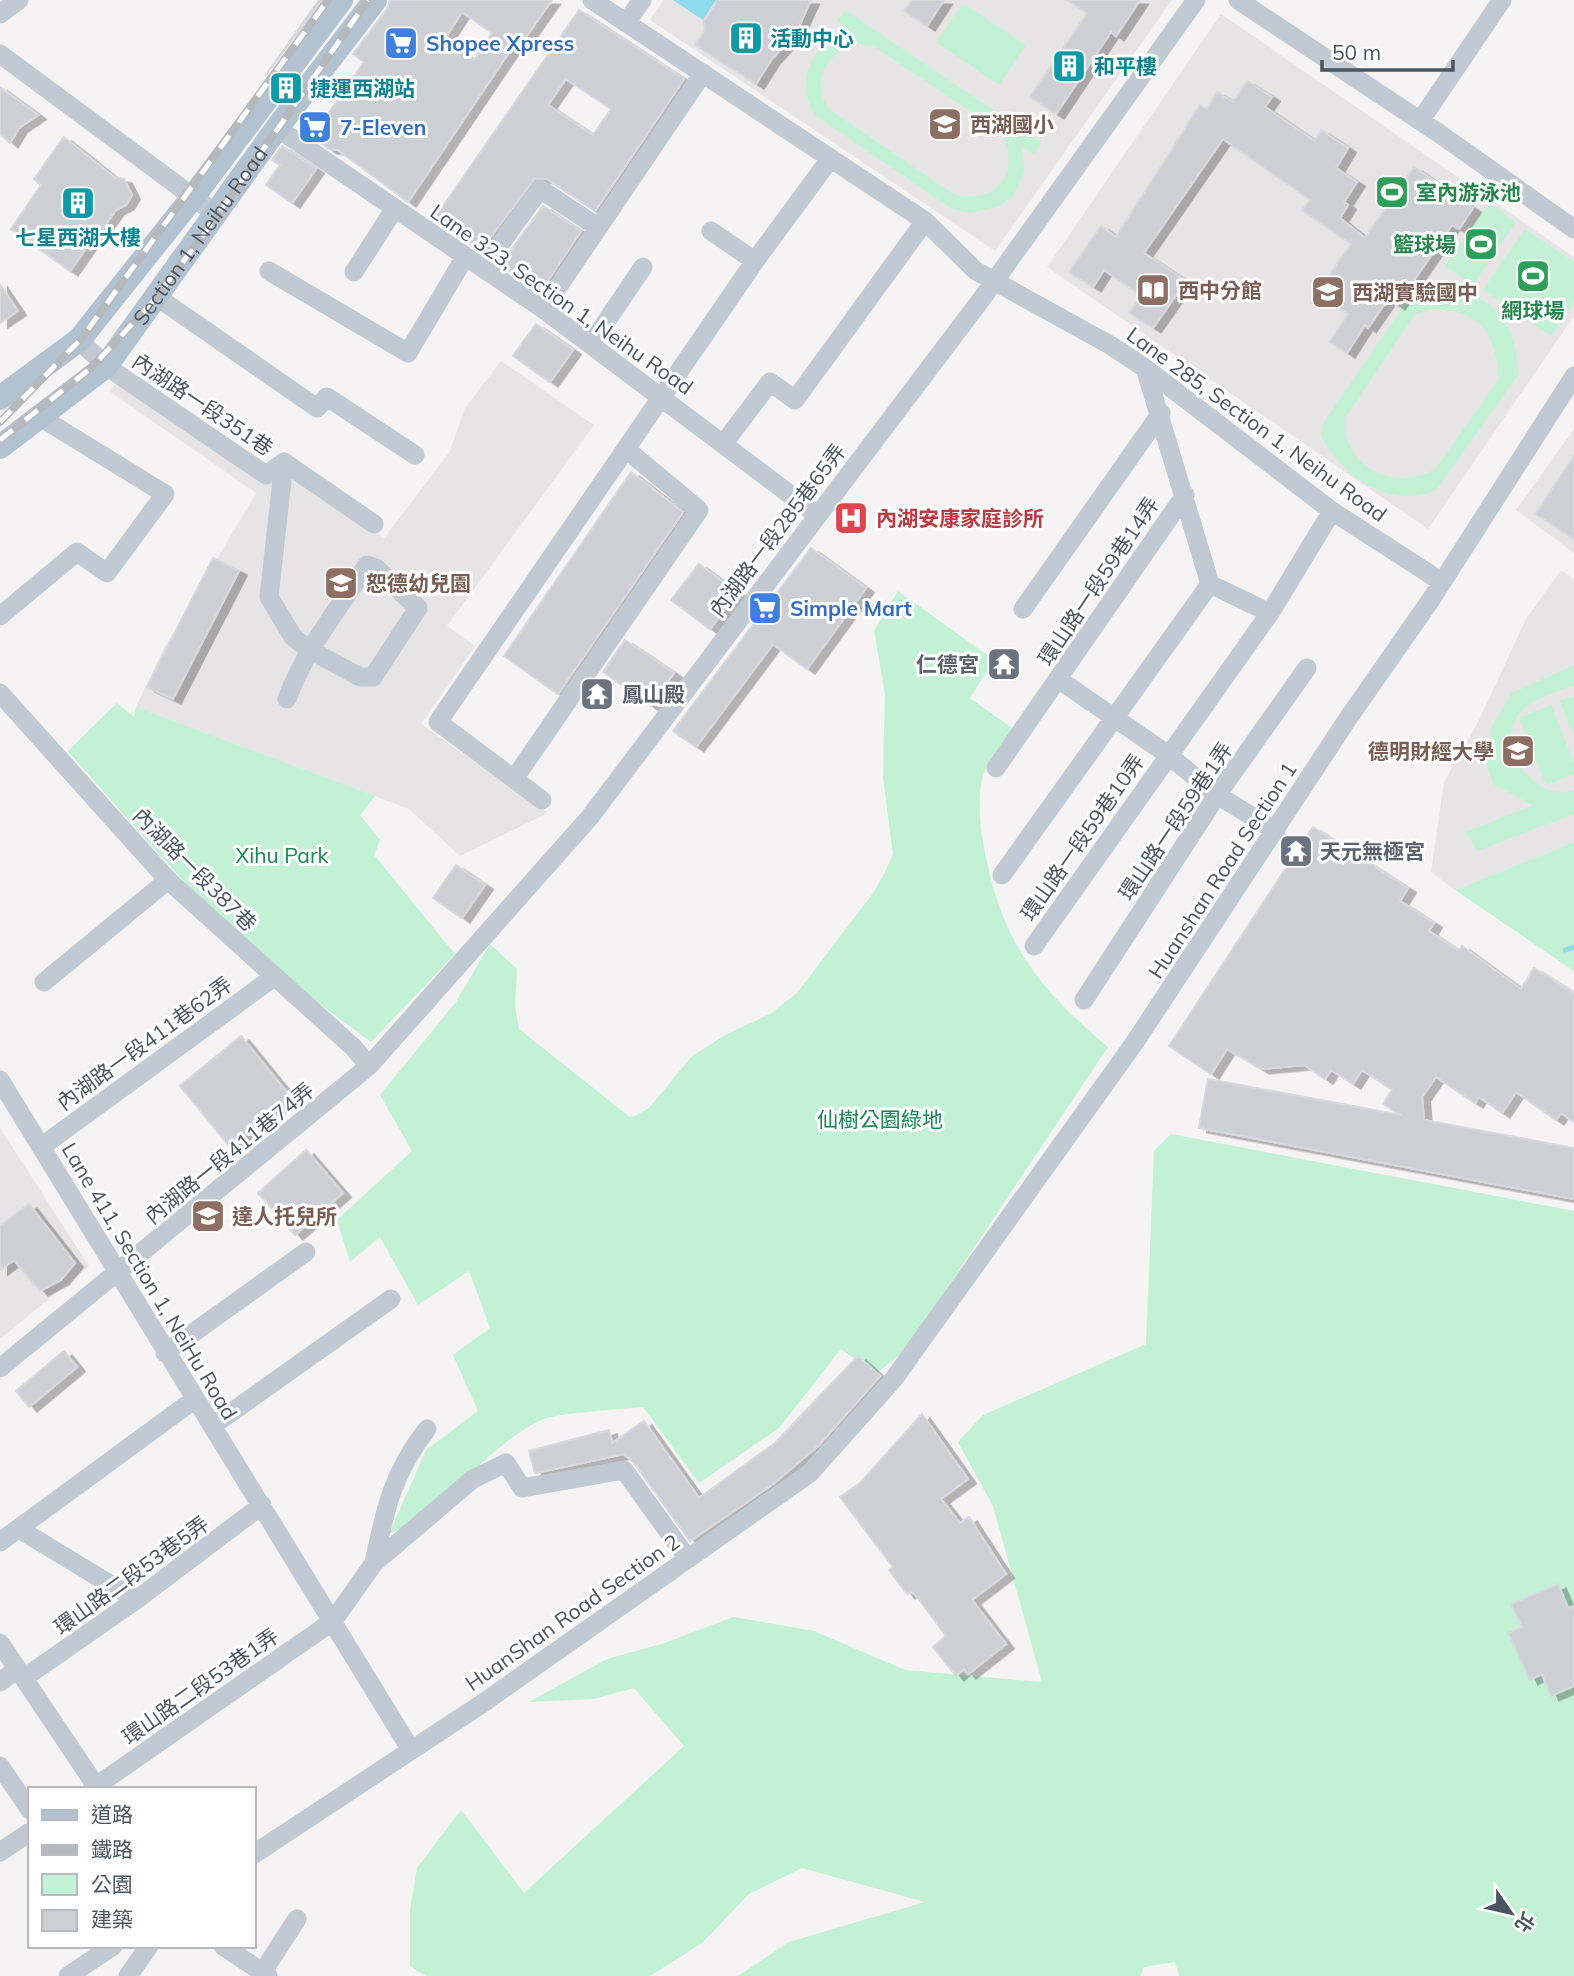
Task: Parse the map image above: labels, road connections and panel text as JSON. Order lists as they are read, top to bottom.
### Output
{
  "streets": {
    "main road": ["Section 1, Neihu Road"],
    "street": [
      "Lane 323, Section 1, Neihu Road",
      "內湖路一段351巷",
      "Lane 285, Section 1, Neihu Road",
      "內湖路一段285巷65弄",
      "環山路一段59巷14弄",
      "環山路一段59巷1弄",
      "環山路一段59巷10弄",
      "內湖路一段387巷",
      "Huanshan Road Section 1",
      "內湖路一段411巷62弄",
      "內湖路一段411巷74弄",
      "Lane 411, Section 1, NeiHu Road",
      "環山路二段53巷5弄",
      "HuanShan Road Section 2",
      "環山路二段53巷1弄"
    ]
  },
  "crossings": [
    ["Section 1, Neihu Road", "Lane 323, Section 1, Neihu Road"],
    ["Section 1, Neihu Road", "內湖路一段351巷"],
    ["Lane 323, Section 1, Neihu Road", "內湖路一段285巷65弄"],
    ["Lane 285, Section 1, Neihu Road", "內湖路一段285巷65弄"],
    ["Lane 285, Section 1, Neihu Road", "環山路一段59巷14弄"],
    ["Lane 285, Section 1, Neihu Road", "環山路一段59巷10弄"],
    ["Lane 285, Section 1, Neihu Road", "Huanshan Road Section 1"],
    ["內湖路一段285巷65弄", "內湖路一段387巷"],
    ["內湖路一段285巷65弄", "內湖路一段411巷74弄"],
    ["內湖路一段387巷", "內湖路一段411巷62弄"],
    ["內湖路一段387巷", "內湖路一段411巷74弄"],
    ["Huanshan Road Section 1", "HuanShan Road Section 2"],
    ["內湖路一段411巷62弄", "Lane 411, Section 1, NeiHu Road"],
    ["內湖路一段411巷74弄", "Lane 411, Section 1, NeiHu Road"],
    ["Lane 411, Section 1, NeiHu Road", "環山路二段53巷5弄"],
    ["Lane 411, Section 1, NeiHu Road", "HuanShan Road Section 2"],
    ["Lane 411, Section 1, NeiHu Road", "環山路二段53巷1弄"]
  ],
  "parks": ["Xihu Park", "仙樹公園綠地"],
  "places": {
    "building": [
      "活動中心",
      "和平樓",
      "捷運西湖站",
      "七星西湖大樓"
    ],
    "supermarket": ["Shopee Xpress", "7-Eleven", "Simple Mart"],
    "school or university": [
      "西湖國小",
      "西湖實驗國中",
      "恕德幼兒園",
      "德明財經大學",
      "達人托兒所"
    ],
    "sports": ["室內游泳池", "籃球場", "網球場"],
    "library": ["西中分館"],
    "hospital": ["內湖安康家庭診所"],
    "temple": ["仁德宮", "鳳山殿", "天元無極宮"]
  },
  "legend": [
    "道路",
    "鐵路",
    "公園",
    "建築"
  ],
  "scale_bar": "50 m",
  "north": "bottom right"
}
